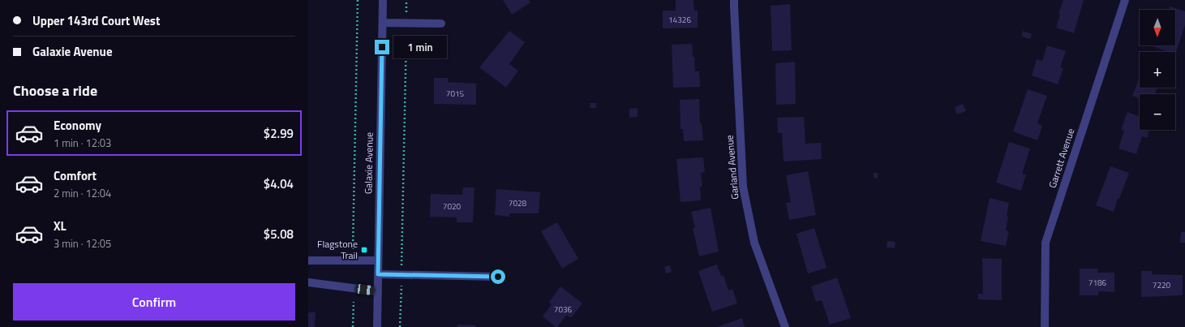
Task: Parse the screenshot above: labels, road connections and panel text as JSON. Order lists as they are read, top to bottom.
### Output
{
  "streets": {
    "street": ["Garrett Avenue", "Galaxie Avenue", "Garland Avenue"]
  },
  "places": {
    "transit": ["Flagstone Trail"]
  },
  "house_numbers": [
    "14326",
    "7015",
    "7028",
    "7020",
    "7186",
    "7220",
    "7036"
  ],
  "north": "bottom",
  "page": {
    "banner": ["Upper 143rd Court West", "Galaxie Avenue"],
    "map_buttons": ["+", "−"],
    "bubble": "1 min",
    "heading": "Choose a ride",
    "list": [
      {
        "name": "Economy",
        "note": "1 min · 12:03",
        "value": "$2.99"
      },
      {
        "name": "Comfort",
        "note": "2 min · 12:04",
        "value": "$4.04"
      },
      {
        "name": "XL",
        "note": "3 min · 12:05",
        "value": "$5.08"
      }
    ],
    "buttons": "Confirm"
  }
}
